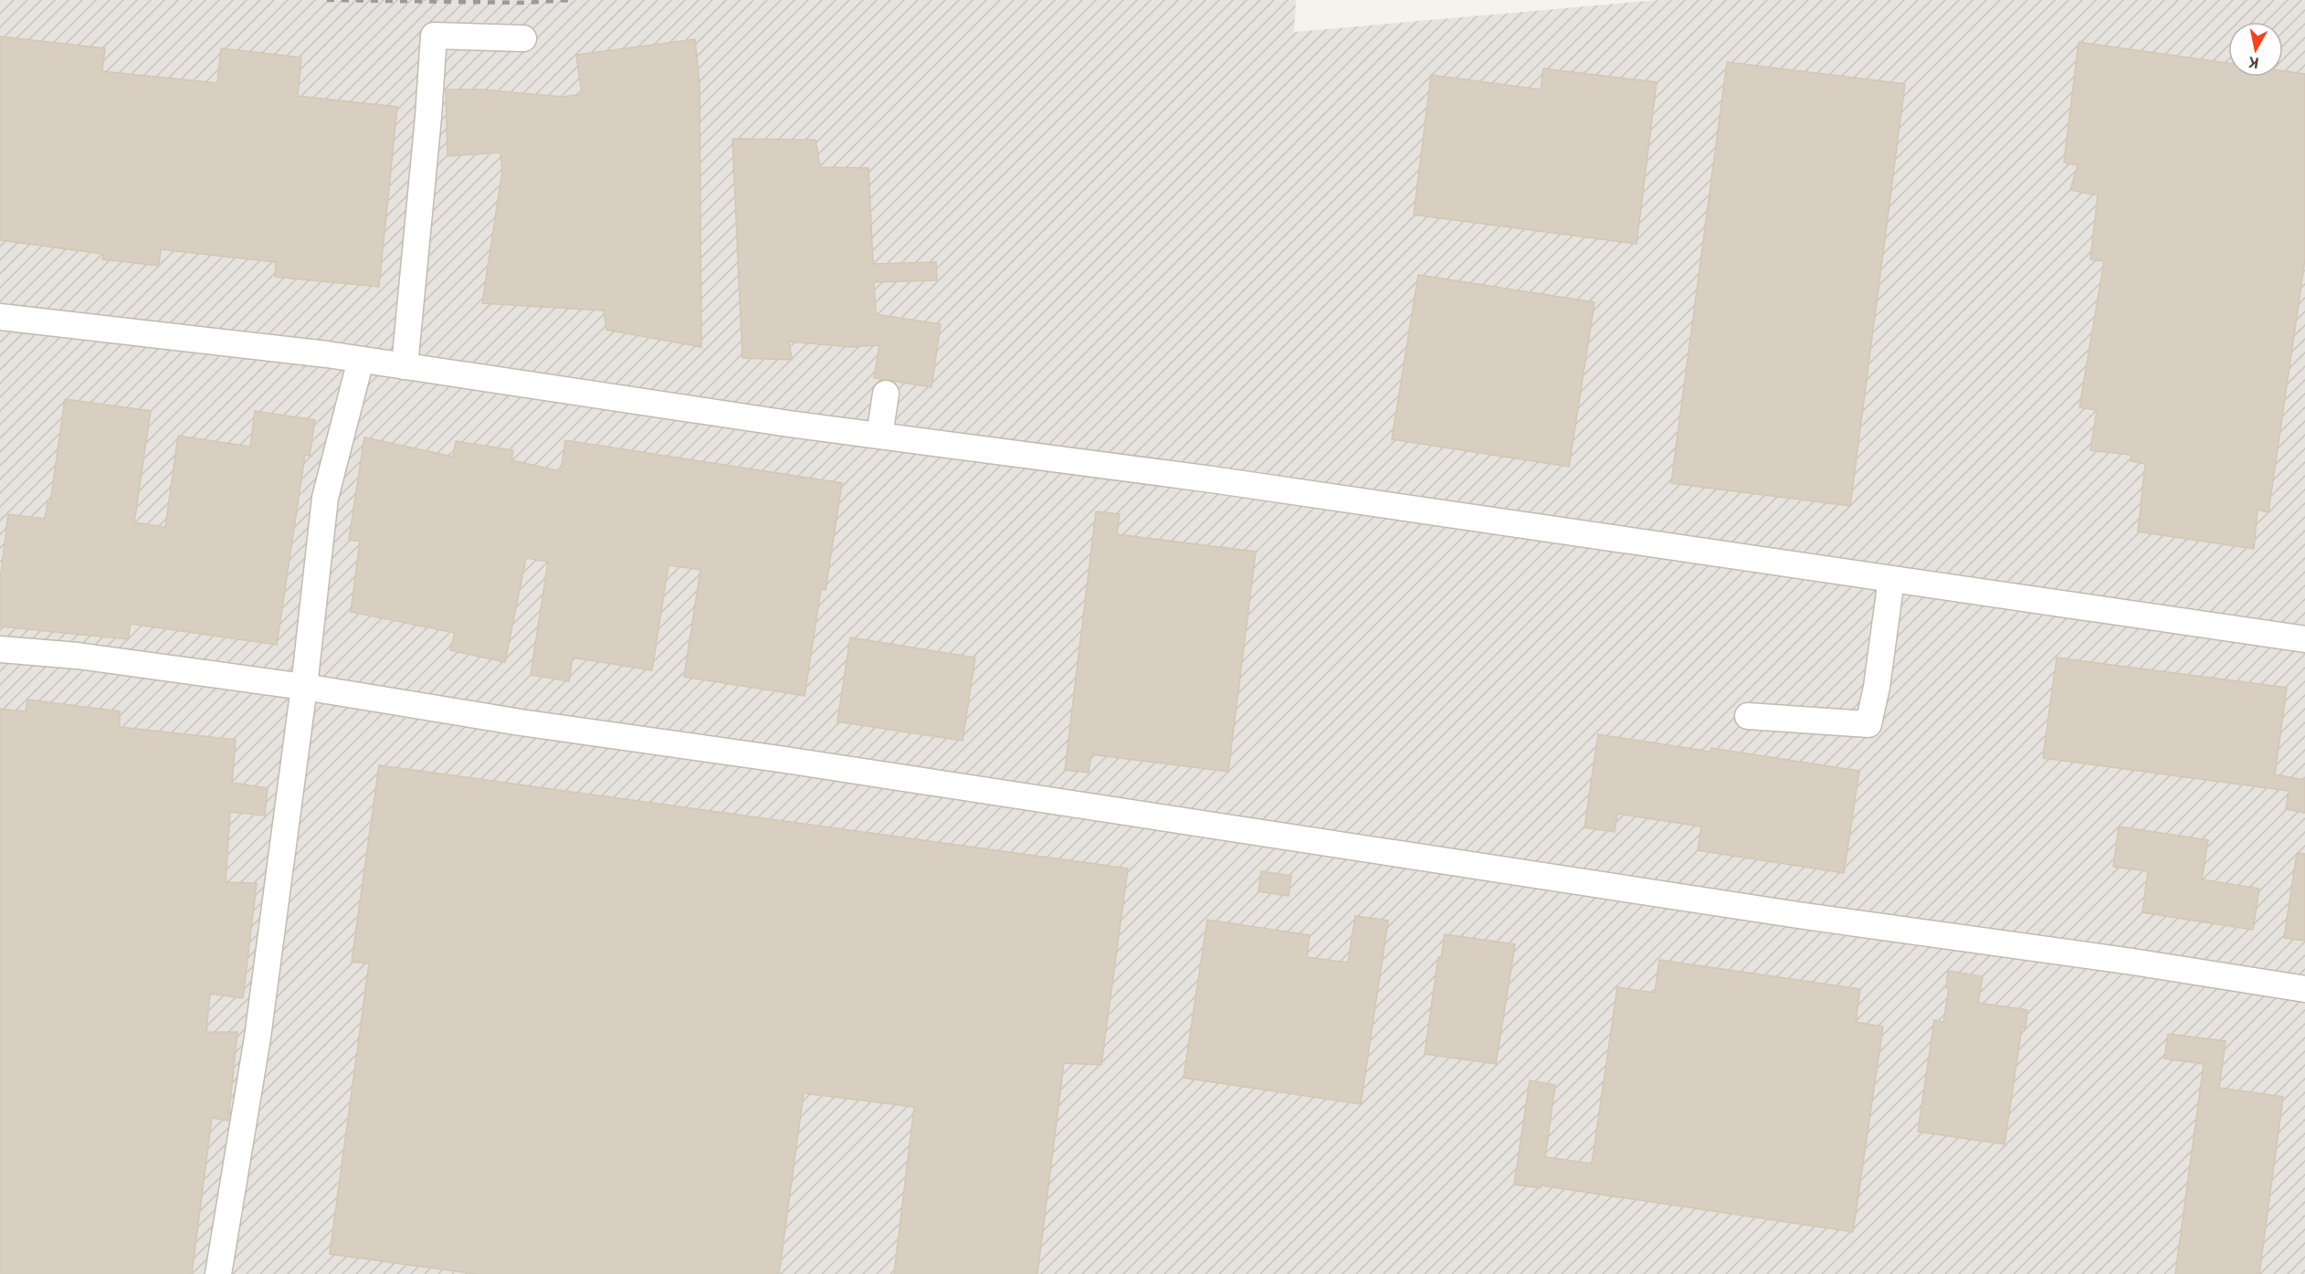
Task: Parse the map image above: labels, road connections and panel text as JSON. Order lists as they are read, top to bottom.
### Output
{
  "north": "bottom"
}
